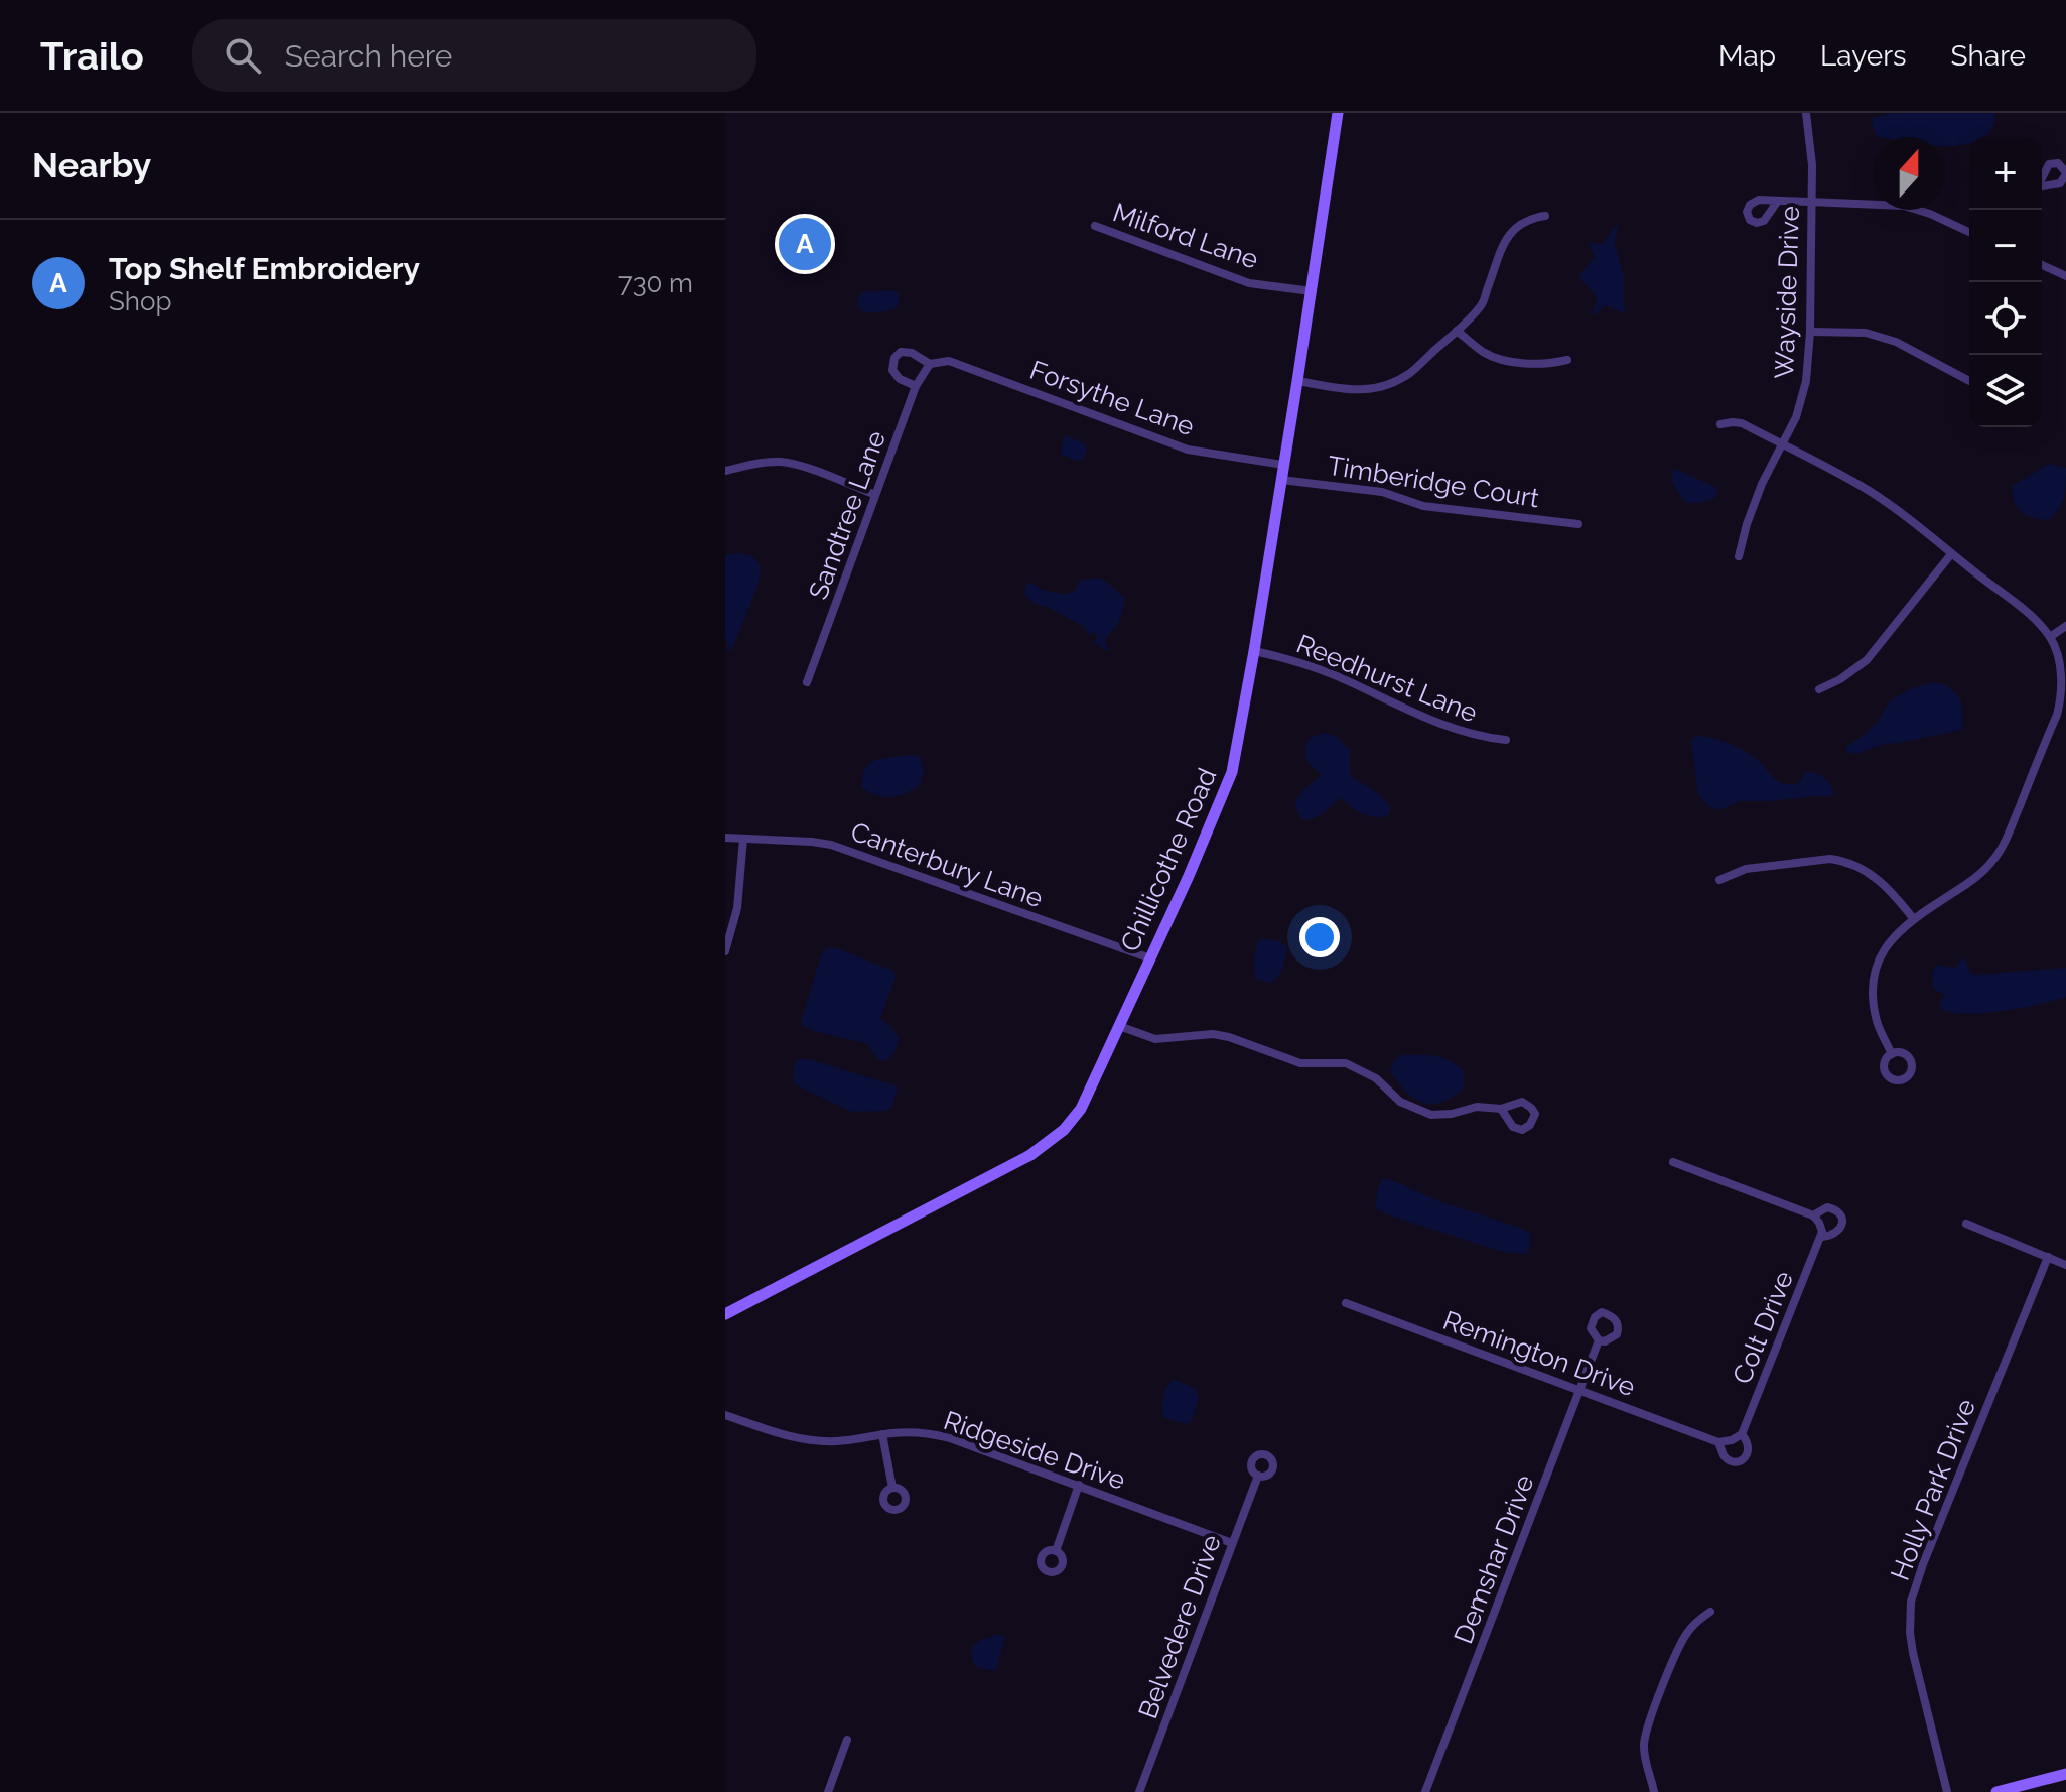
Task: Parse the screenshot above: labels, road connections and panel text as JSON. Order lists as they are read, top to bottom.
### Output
{
  "streets": {
    "street": [
      "Milford Lane",
      "Wayside Drive",
      "Forsythe Lane",
      "Timberidge Court",
      "Sandtree Lane",
      "Reedhurst Lane",
      "Chillicothe Road",
      "Canterbury Lane",
      "Colt Drive",
      "Remington Drive",
      "Ridgeside Drive",
      "Holly Park Drive",
      "Demshar Drive",
      "Belvedere Drive"
    ]
  },
  "crossings": [
    ["Milford Lane", "Chillicothe Road"],
    ["Forsythe Lane", "Sandtree Lane"],
    ["Forsythe Lane", "Chillicothe Road"],
    ["Timberidge Court", "Chillicothe Road"],
    ["Reedhurst Lane", "Chillicothe Road"],
    ["Chillicothe Road", "Canterbury Lane"],
    ["Colt Drive", "Remington Drive"],
    ["Remington Drive", "Demshar Drive"],
    ["Ridgeside Drive", "Belvedere Drive"]
  ],
  "north": "top",
  "page": {
    "header": "Trailo",
    "search": "Search here",
    "nav": ["Map", "Layers", "Share"],
    "heading": "Nearby",
    "map_buttons": ["+", "−"],
    "pins": "A",
    "list": [
      {
        "mark": "A",
        "name": "Top Shelf Embroidery",
        "note": "Shop",
        "value": "730 m"
      }
    ]
  }
}
